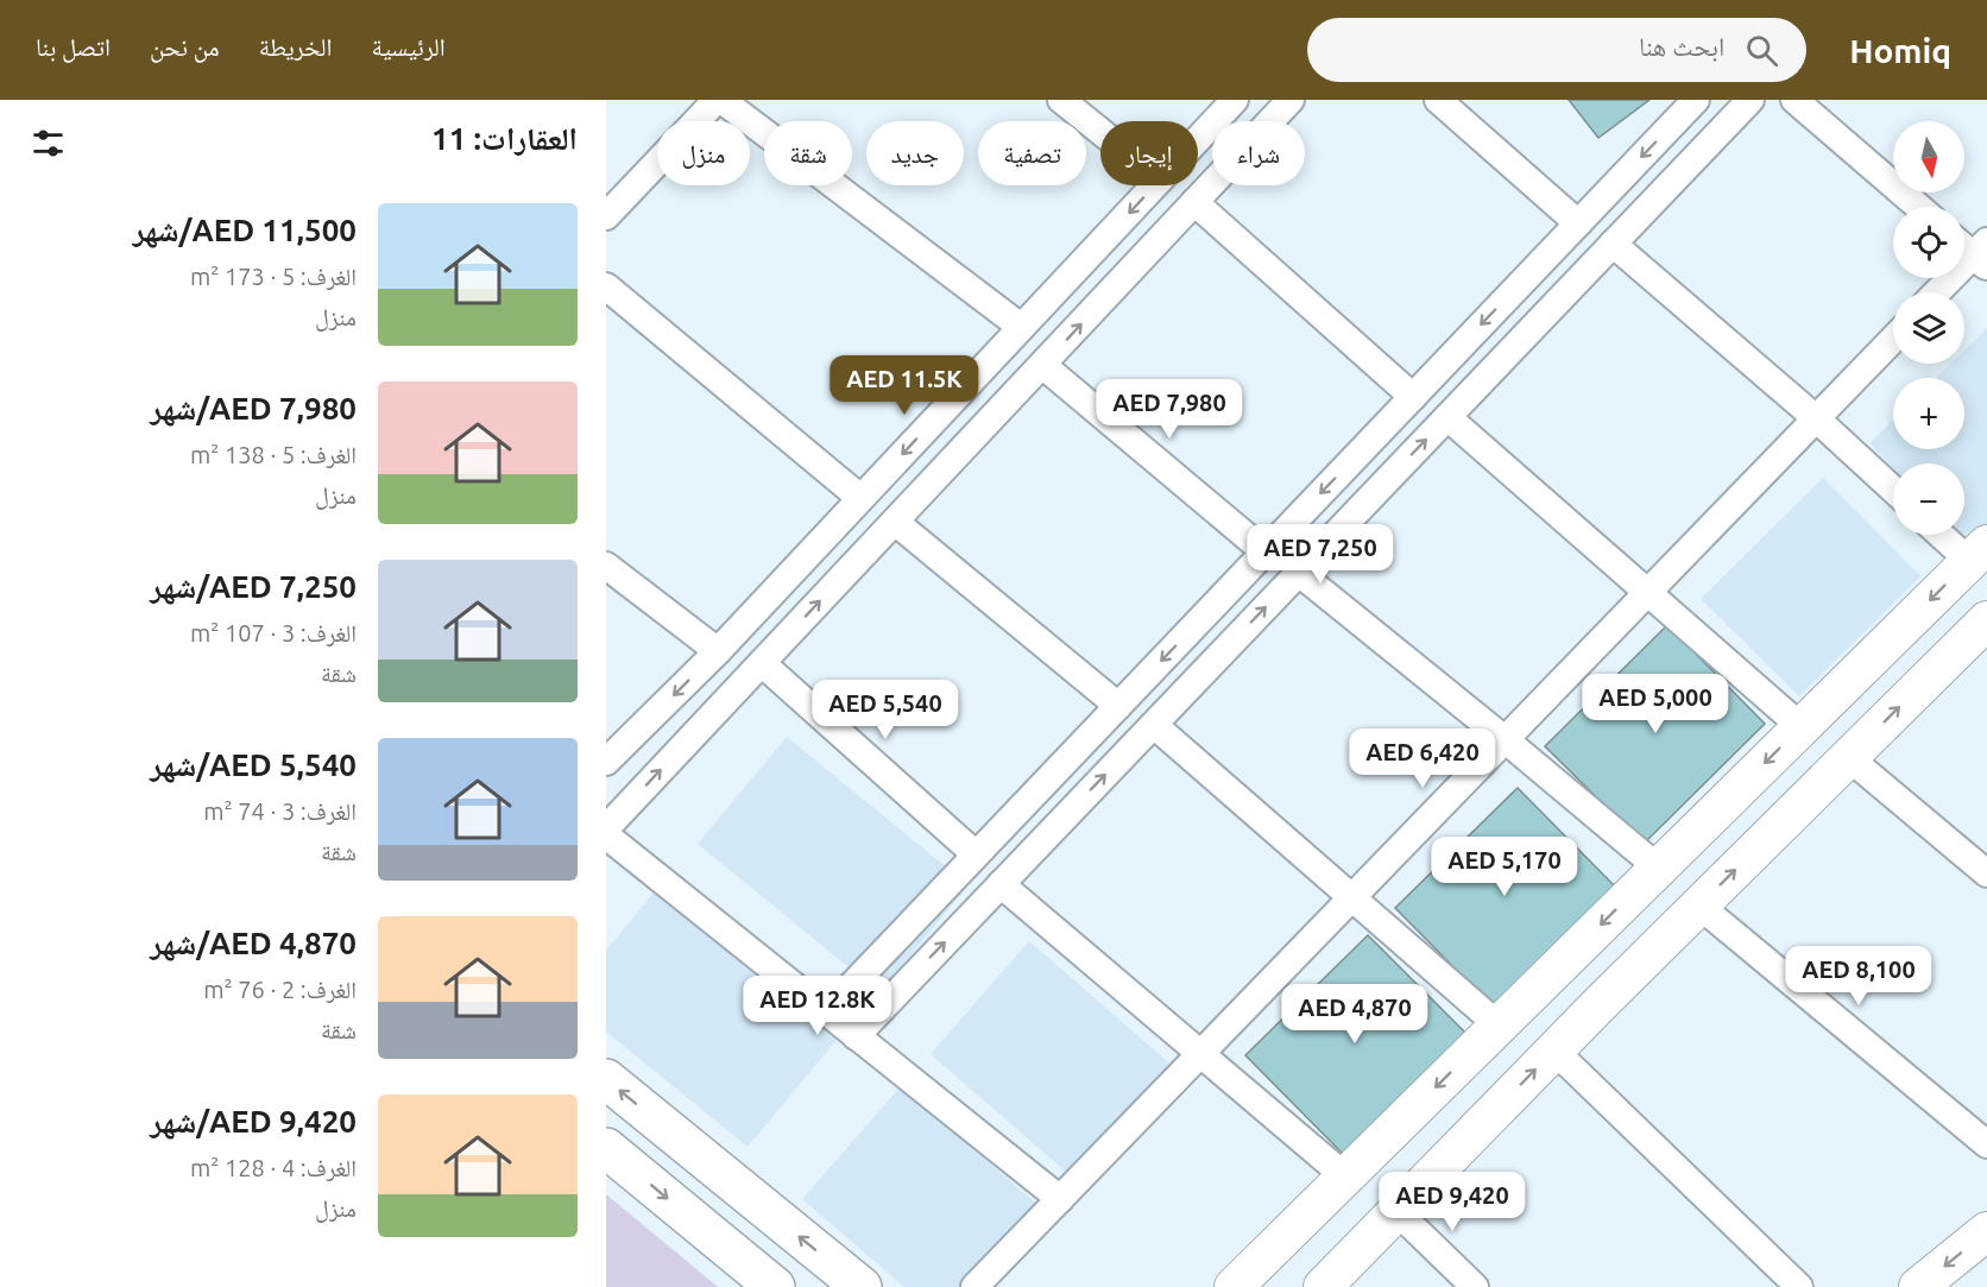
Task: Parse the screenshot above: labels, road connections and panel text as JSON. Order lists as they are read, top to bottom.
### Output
{
  "north": "bottom",
  "page": {
    "header": "Homiq",
    "search": "ابحث هنا",
    "nav": [
      "الرئيسية",
      "الخريطة",
      "من نحن",
      "اتصل بنا"
    ],
    "heading": "العقارات: 11",
    "map_buttons": ["+", "−"],
    "chip": [
      "شراء",
      "إيجار",
      "تصفية",
      "جديد",
      "شقة",
      "منزل"
    ],
    "list": [
      {
        "name": "AED 11,500/شهر",
        "note": "الغرف: 5 · 173 m² · منزل"
      },
      {
        "name": "AED 7,980/شهر",
        "note": "الغرف: 5 · 138 m² · منزل"
      },
      {
        "name": "AED 7,250/شهر",
        "note": "الغرف: 3 · 107 m² · شقة"
      },
      {
        "name": "AED 5,540/شهر",
        "note": "الغرف: 3 · 74 m² · شقة"
      },
      {
        "name": "AED 4,870/شهر",
        "note": "الغرف: 2 · 76 m² · شقة"
      },
      {
        "name": "AED 9,420/شهر",
        "note": "الغرف: 4 · 128 m² · منزل"
      }
    ],
    "price": [
      "AED 11.5K",
      "AED 7,980",
      "AED 7,250",
      "AED 5,000",
      "AED 5,540",
      "AED 6,420",
      "AED 5,170",
      "AED 8,100",
      "AED 12.8K",
      "AED 4,870",
      "AED 9,420"
    ]
  }
}
